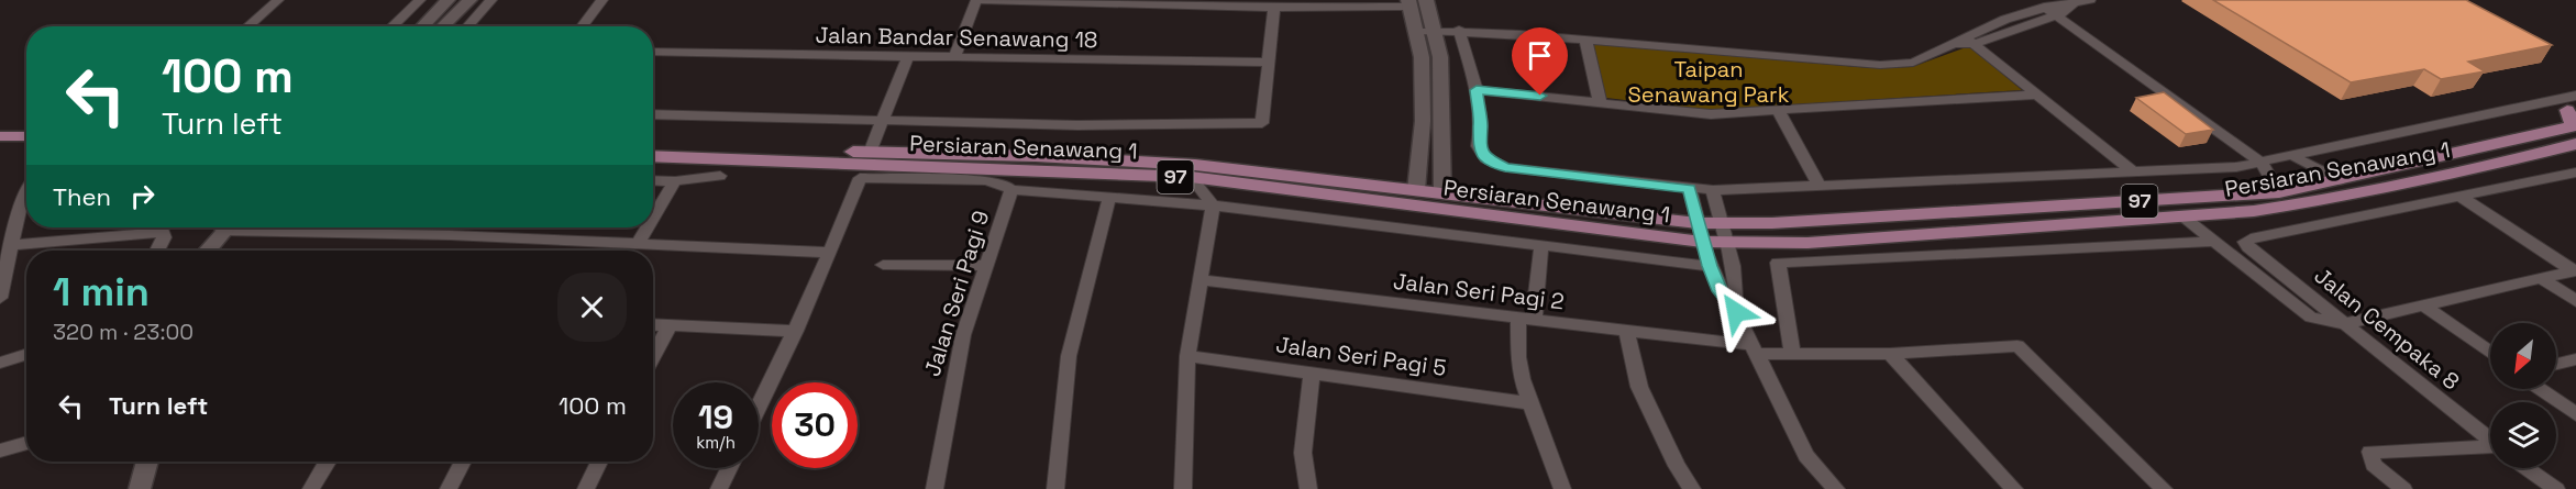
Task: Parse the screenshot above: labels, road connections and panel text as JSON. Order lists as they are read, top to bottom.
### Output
{
  "streets": {
    "main road": ["Persiaran Senawang 1", "97"],
    "street": [
      "Jalan Bandar Senawang 18",
      "Jalan Seri Pagi 2",
      "Jalan Seri Pagi 9",
      "Jalan Cempaka 8",
      "Jalan Seri Pagi 5"
    ]
  },
  "parks": ["Taipan Senawang Park"],
  "north": "bottom left",
  "page": {
    "turn": ["100 m", "Turn left"],
    "then": "Then",
    "heading": ["1 min", "320 m · 23:00"],
    "list": [
      {
        "name": "Turn left",
        "value": "100 m"
      }
    ],
    "speed": "19 km/h",
    "limit": "30"
  }
}
